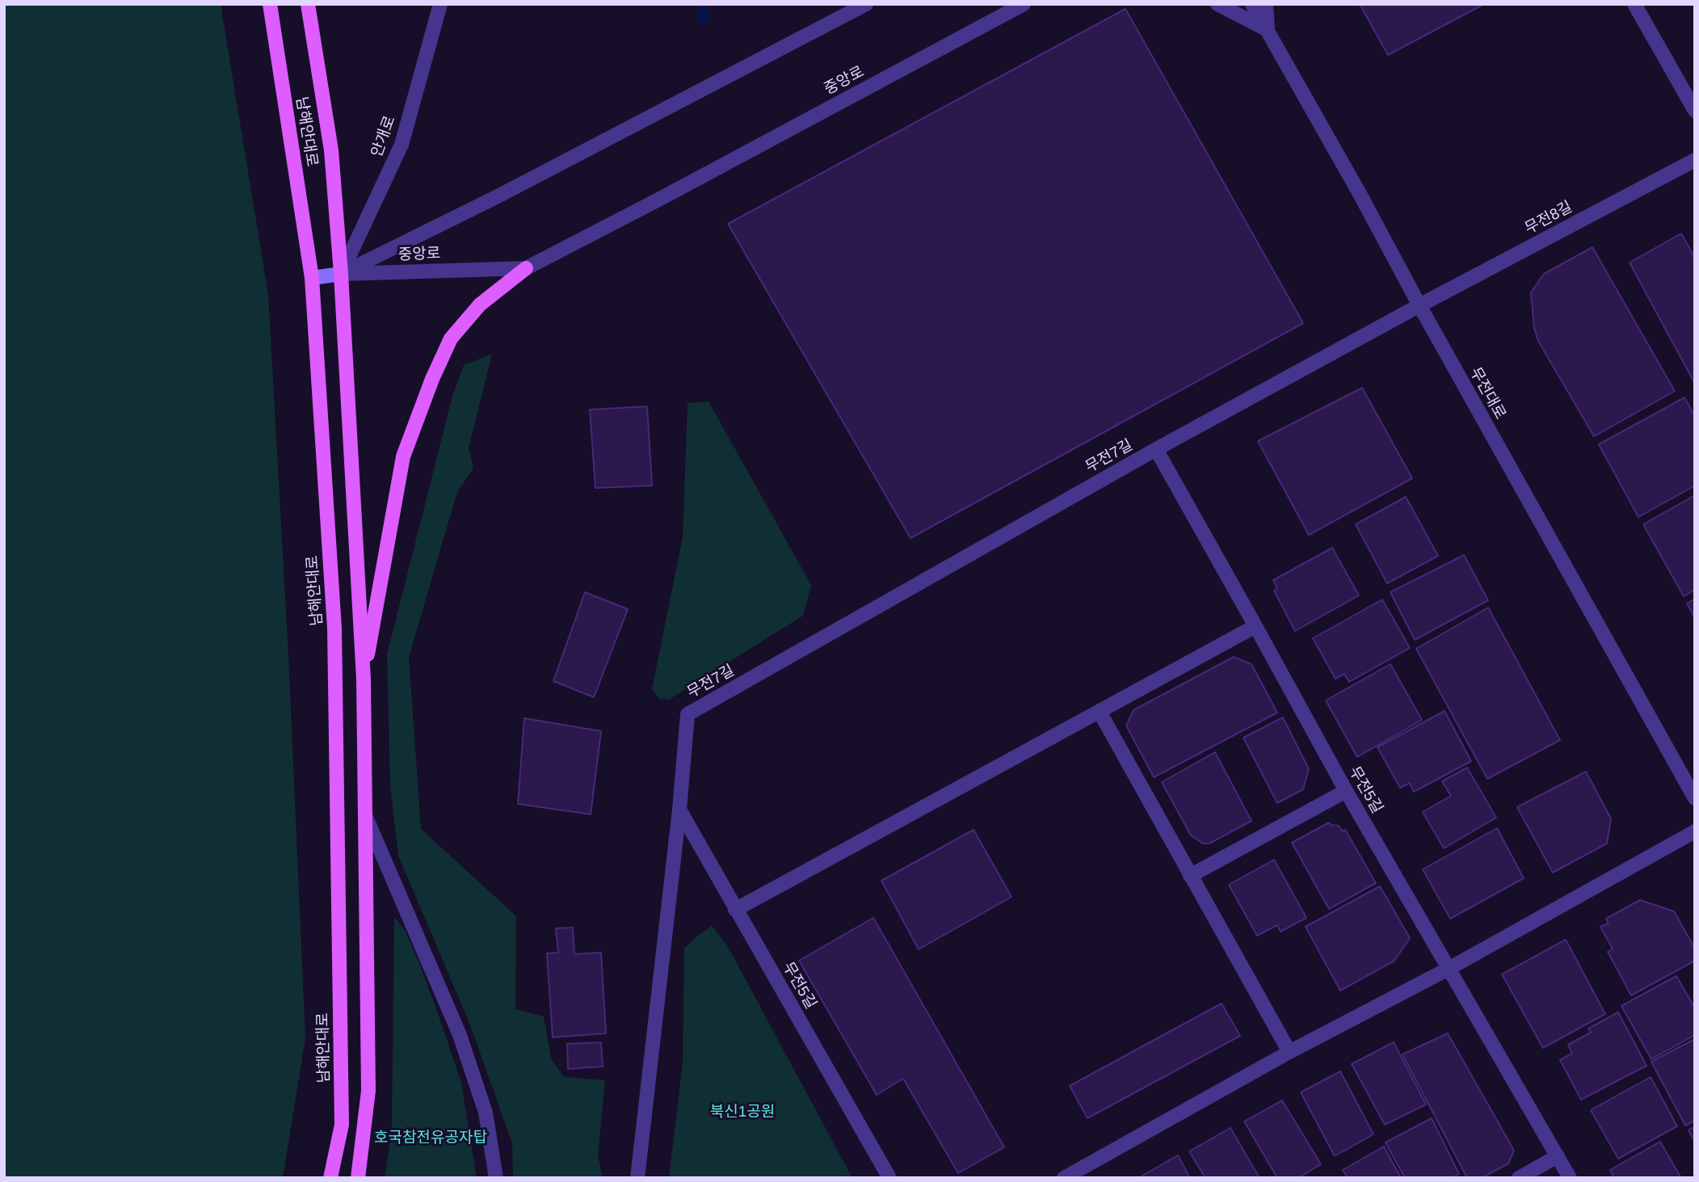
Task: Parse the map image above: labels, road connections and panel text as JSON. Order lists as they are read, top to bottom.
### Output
{
  "streets": {
    "main road": ["남해안대로"],
    "street": [
      "중앙로",
      "안개로",
      "무전8길",
      "무전대로",
      "무전7길",
      "무전5길"
    ]
  },
  "crossings": [
    ["중앙로", "남해안대로"],
    ["중앙로", "안개로"],
    ["남해안대로", "안개로"],
    ["무전8길", "무전대로"],
    ["무전8길", "무전7길"],
    ["무전대로", "무전7길"],
    ["무전7길", "무전5길"]
  ],
  "parks": ["북신1공원", "호국참전유공자탑"]
}
